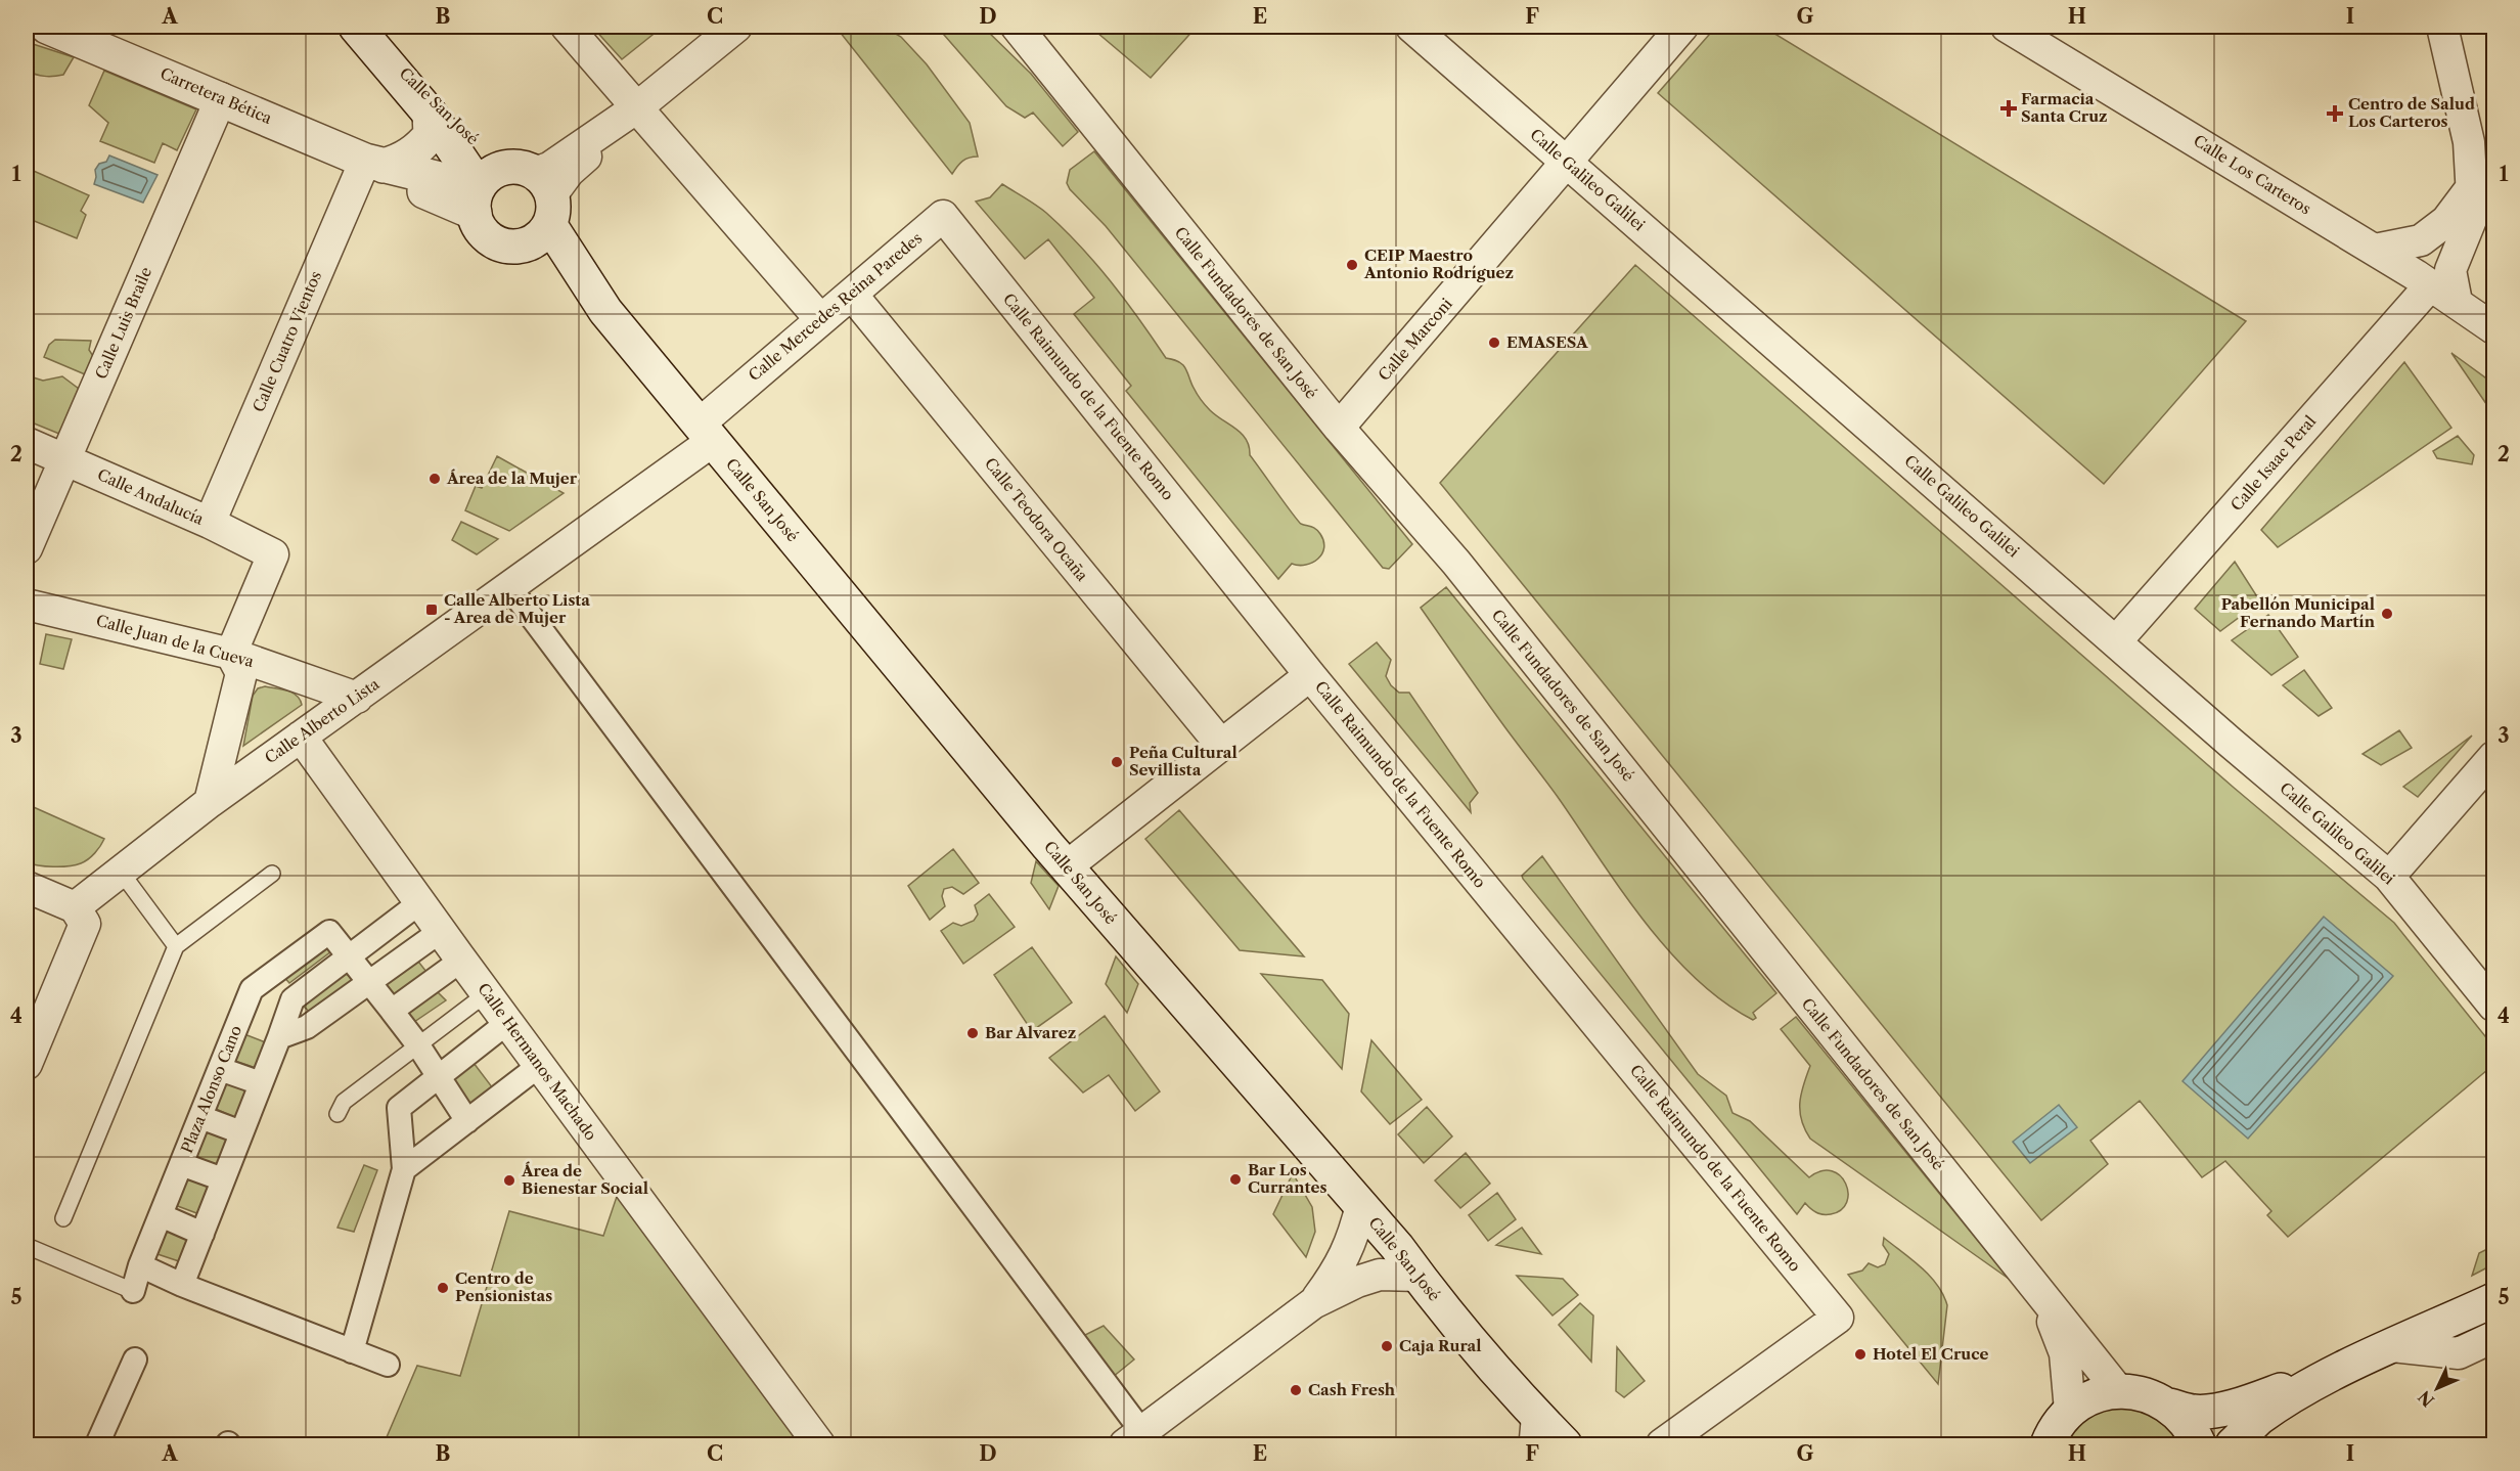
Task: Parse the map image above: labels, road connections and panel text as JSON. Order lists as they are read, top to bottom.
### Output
{
  "streets": {
    "main road": ["Carretera Bética", "Calle San José"],
    "street": [
      "Calle Los Carteros",
      "Calle Galileo Galilei",
      "Calle Mercedes Reina Paredes",
      "Calle Fundadores de San José",
      "Calle Luis Braile",
      "Calle Marconi",
      "Calle Cuatro Vientos",
      "Calle Raimundo de la Fuente Romo",
      "Calle Isaac Peral",
      "Calle Andalucía",
      "Calle Teodora Ocaña",
      "Calle Juan de la Cueva",
      "Calle Alberto Lista",
      "Calle Hermanos Machado",
      "Plaza Alonso Cano"
    ]
  },
  "crossings": [
    ["Carretera Bética", "Calle San José"],
    ["Carretera Bética", "Calle Luis Braile"],
    ["Carretera Bética", "Calle Cuatro Vientos"],
    ["Calle San José", "Calle Mercedes Reina Paredes"],
    ["Calle San José", "Calle Alberto Lista"],
    ["Calle Los Carteros", "Calle Isaac Peral"],
    ["Calle Galileo Galilei", "Calle Marconi"],
    ["Calle Galileo Galilei", "Calle Isaac Peral"],
    ["Calle Mercedes Reina Paredes", "Calle Raimundo de la Fuente Romo"],
    ["Calle Mercedes Reina Paredes", "Calle Teodora Ocaña"],
    ["Calle Mercedes Reina Paredes", "Calle Alberto Lista"],
    ["Calle Fundadores de San José", "Calle Marconi"],
    ["Calle Luis Braile", "Calle Andalucía"],
    ["Calle Cuatro Vientos", "Calle Andalucía"],
    ["Calle Andalucía", "Calle Juan de la Cueva"],
    ["Calle Juan de la Cueva", "Calle Alberto Lista"],
    ["Calle Alberto Lista", "Calle Hermanos Machado"]
  ],
  "places": {
    "health": ["Farmacia Santa Cruz", "Centro de Salud Los Carteros"],
    "other": [
      "CEIP Maestro Antonio Rodríguez",
      "EMASESA",
      "Área de la Mujer",
      "Pabellón Municipal Fernando Martín",
      "Peña Cultural Sevillista",
      "Bar Alvarez",
      "Bar Los Currantes",
      "Área de Bienestar Social",
      "Centro de Pensionistas",
      "Caja Rural",
      "Hotel El Cruce",
      "Cash Fresh"
    ],
    "transit": ["Calle Alberto Lista - Area de Mujer"]
  },
  "north": "bottom left",
  "grid": {
    "columns": [
      "A",
      "B",
      "C",
      "D",
      "E",
      "F",
      "G",
      "H",
      "I"
    ],
    "rows": [
      "1",
      "2",
      "3",
      "4",
      "5"
    ]
  }
}
